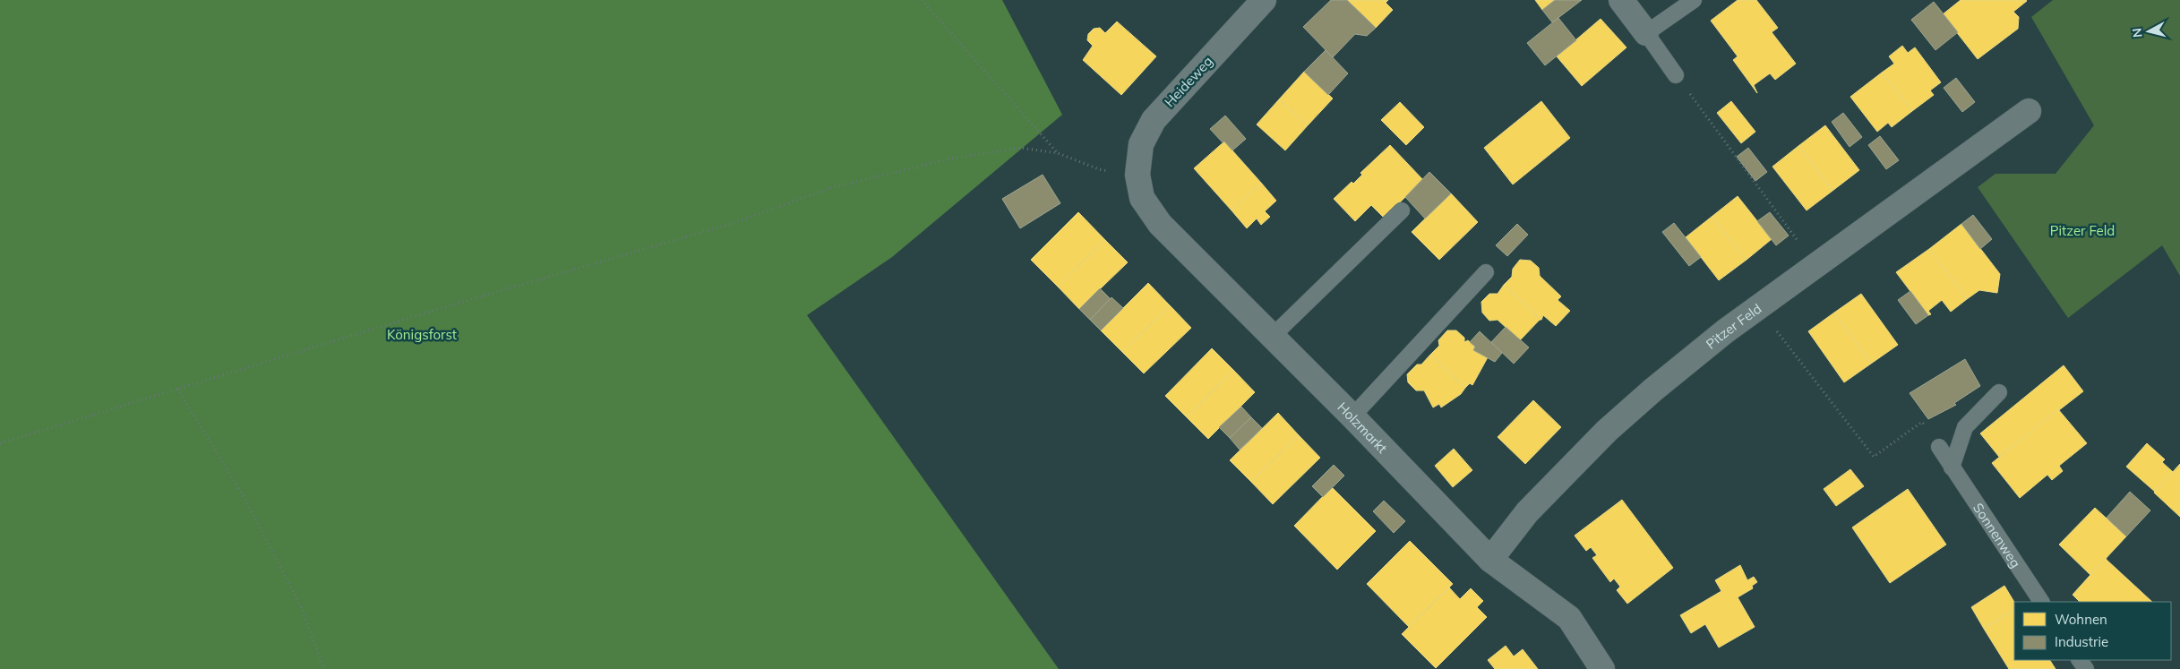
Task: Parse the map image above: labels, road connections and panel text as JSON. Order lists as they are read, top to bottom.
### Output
{
  "streets": {
    "street": ["Heideweg", "Pitzer Feld", "Holzmarkt"],
    "lane": ["Sonnenweg"]
  },
  "crossings": [
    ["Heideweg", "Holzmarkt"],
    ["Pitzer Feld", "Holzmarkt"]
  ],
  "parks": ["Pitzer Feld", "Königsforst"],
  "legend": ["Wohnen", "Industrie"],
  "north": "left"
}
